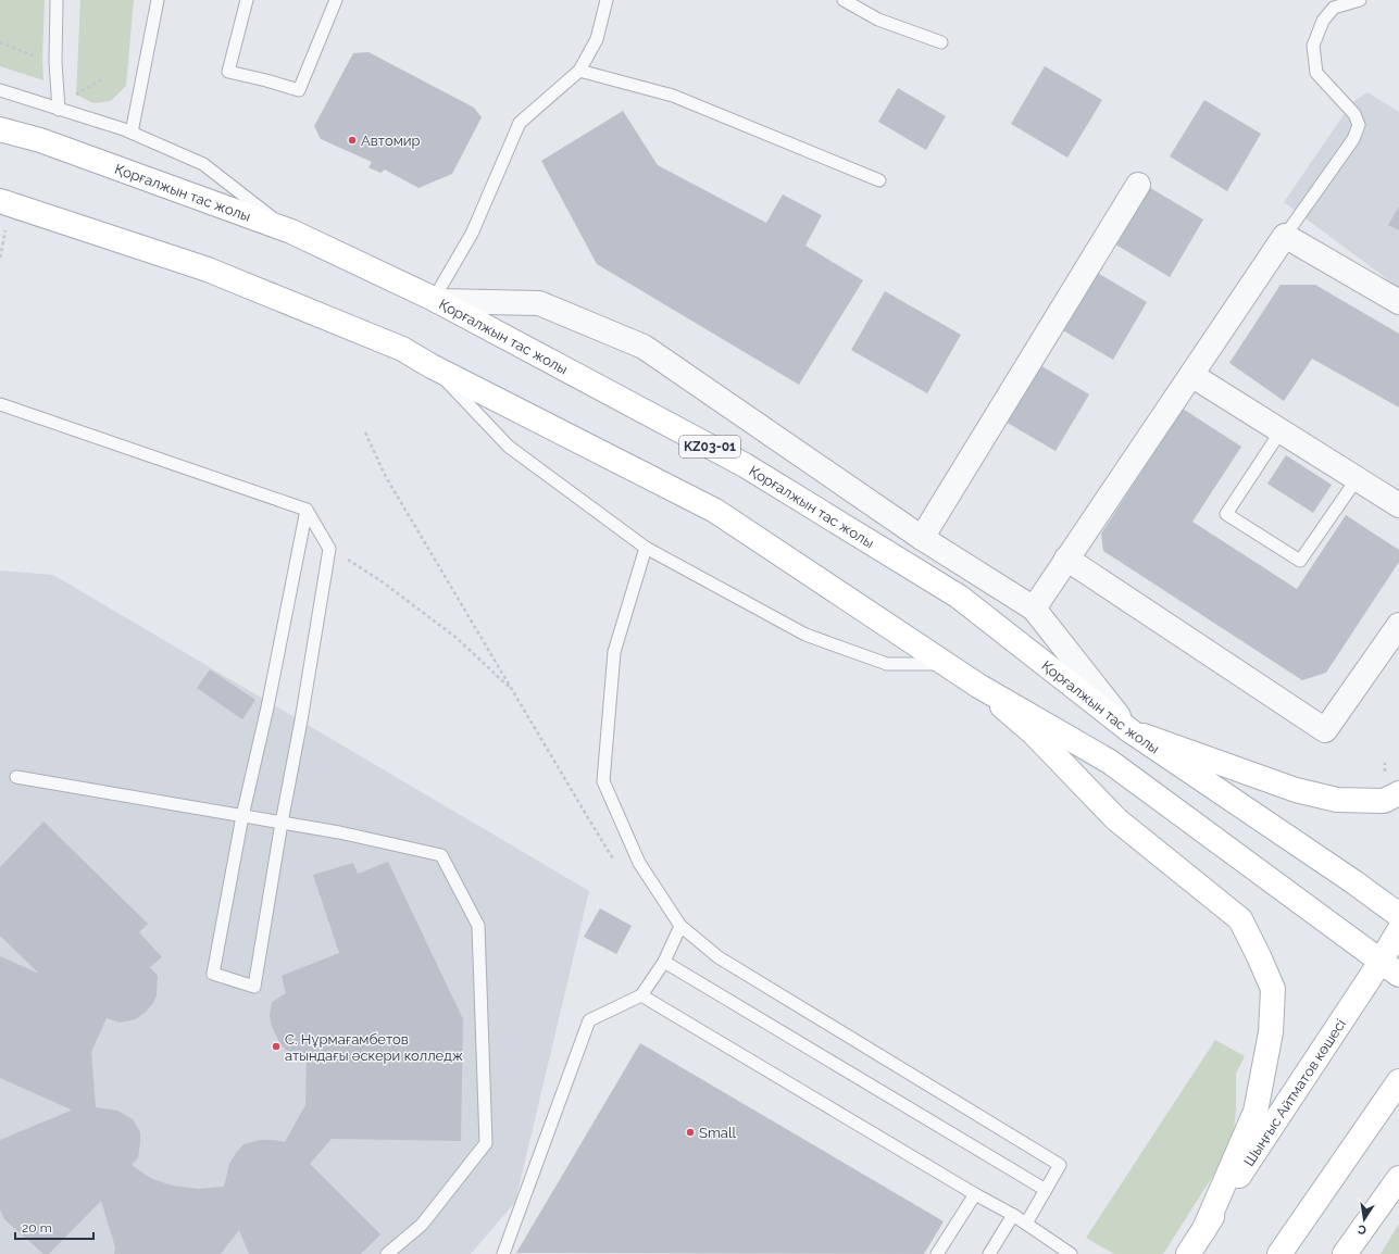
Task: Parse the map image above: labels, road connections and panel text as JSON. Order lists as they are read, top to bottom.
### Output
{
  "streets": {
    "main road": ["Қорғалжын тас жолы", "KZ03-01", "Шыңғыс Айтматов көшесі"]
  },
  "places": ["Автомир", "С. Нұрмағамбетов атындағы әскери колледж", "Small"],
  "scale_bar": "20 m",
  "north": "bottom"
}
